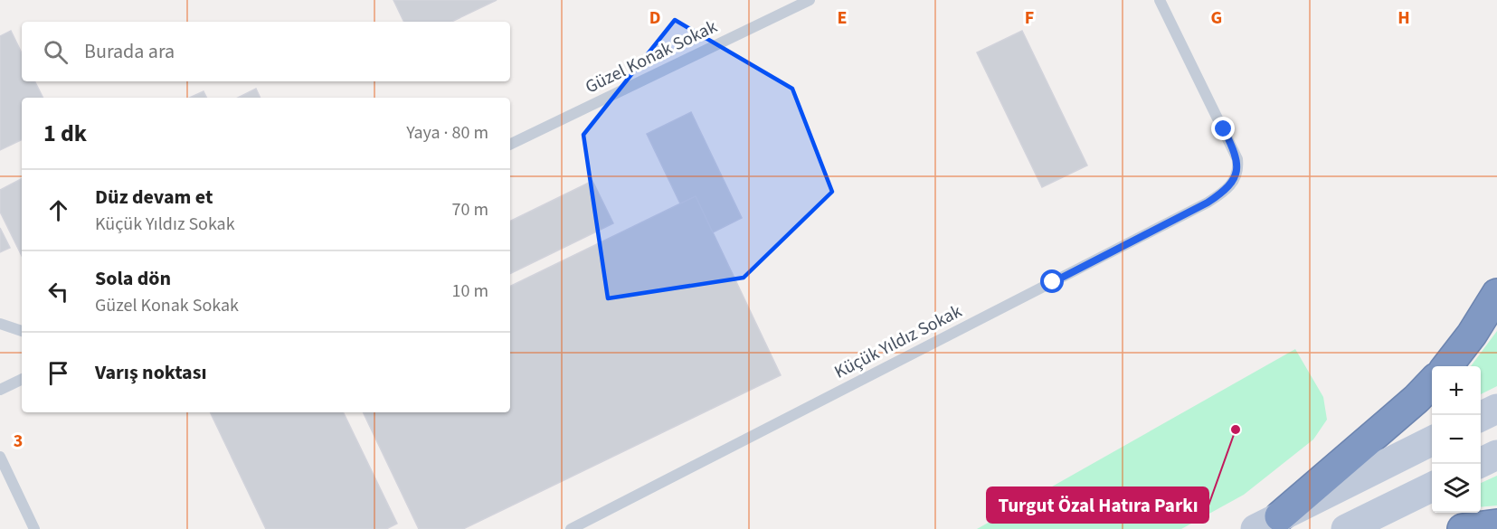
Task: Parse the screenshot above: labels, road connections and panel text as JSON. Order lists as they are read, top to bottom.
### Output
{
  "streets": {
    "lane": ["Güzel Konak Sokak", "Küçük Yıldız Sokak"]
  },
  "places": ["Turgut Özal Hatıra Parkı"],
  "page": {
    "search": "Burada ara",
    "heading": ["1 dk", "Yaya · 80 m"],
    "list": [
      ["Düz devam et", "Küçük Yıldız Sokak", "70 m"],
      ["Sola dön", "Güzel Konak Sokak", "10 m"],
      "Varış noktası"
    ],
    "map_buttons": ["+", "−"]
  },
  "grid": {
    "columns": [
      "D",
      "E",
      "F",
      "G",
      "H"
    ],
    "rows": ["3"]
  }
}
